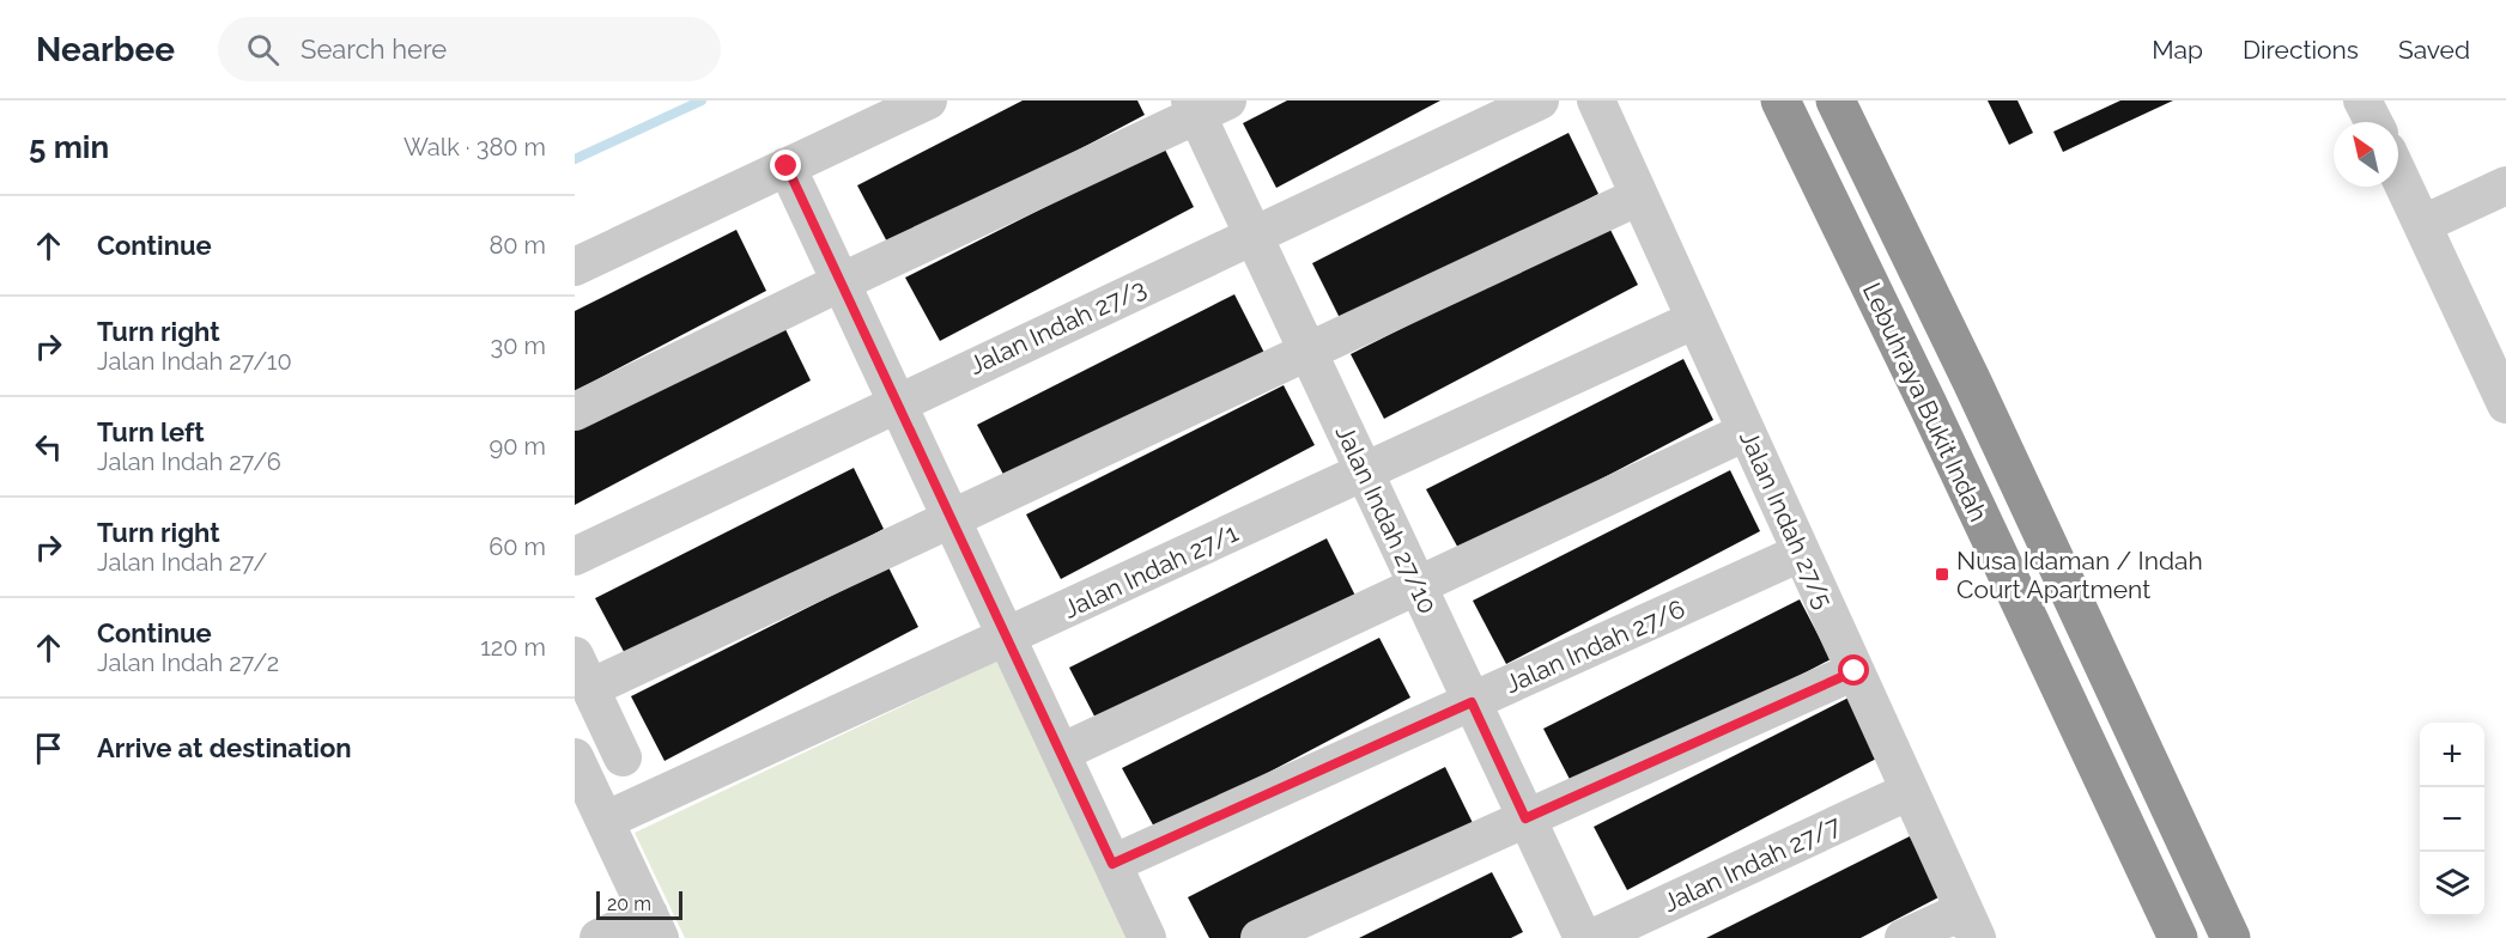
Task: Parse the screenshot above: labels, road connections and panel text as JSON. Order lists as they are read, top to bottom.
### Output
{
  "streets": {
    "highway": ["Lebuhraya Bukit Indah"],
    "street": [
      "Jalan Indah 27/3",
      "Jalan Indah 27/10",
      "Jalan Indah 27/5",
      "Jalan Indah 27/1",
      "Jalan Indah 27/6",
      "Jalan Indah 27/7"
    ]
  },
  "crossings": [
    ["Jalan Indah 27/3", "Jalan Indah 27/10"],
    ["Jalan Indah 27/10", "Jalan Indah 27/1"],
    ["Jalan Indah 27/10", "Jalan Indah 27/6"],
    ["Jalan Indah 27/5", "Jalan Indah 27/1"],
    ["Jalan Indah 27/5", "Jalan Indah 27/6"],
    ["Jalan Indah 27/5", "Jalan Indah 27/7"]
  ],
  "places": {
    "transit": ["Nusa Idaman / Indah Court Apartment"]
  },
  "scale_bar": "20 m",
  "north": "top left",
  "page": {
    "header": "Nearbee",
    "search": "Search here",
    "nav": ["Map", "Directions", "Saved"],
    "heading": ["5 min", "Walk · 380 m"],
    "list": [
      ["Continue", "80 m"],
      ["Turn right", "Jalan Indah 27/10", "30 m"],
      ["Turn left", "Jalan Indah 27/6", "90 m"],
      ["Turn right", "Jalan Indah 27/", "60 m"],
      ["Continue", "Jalan Indah 27/2", "120 m"],
      "Arrive at destination"
    ],
    "map_buttons": ["+", "−"],
    "scale": "20 m"
  }
}
